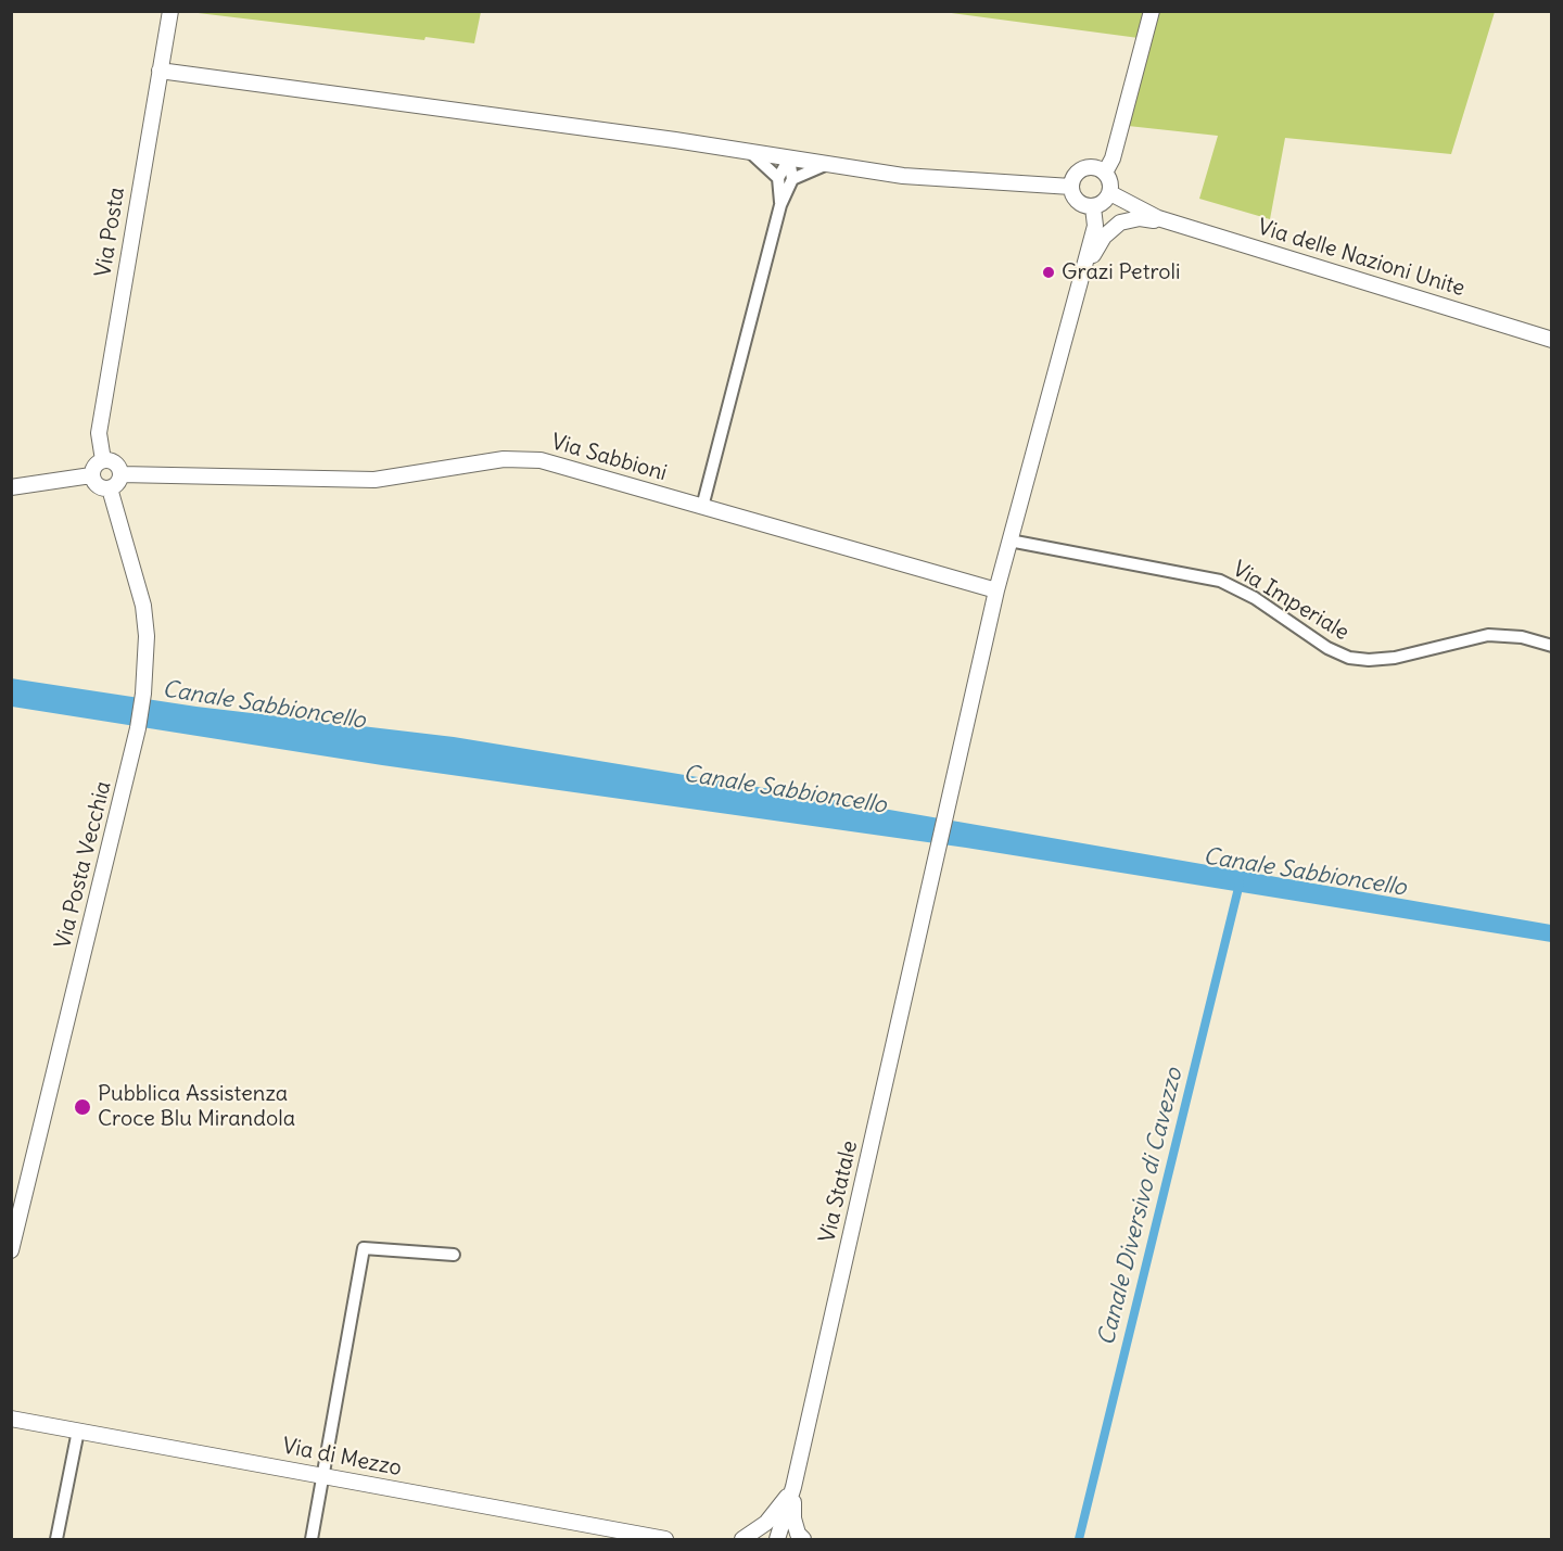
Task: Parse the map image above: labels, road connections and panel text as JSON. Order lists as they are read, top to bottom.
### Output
{
  "streets": {
    "street": [
      "Via Posta",
      "Via delle Nazioni Unite",
      "Via Sabbioni",
      "Via Imperiale",
      "Via Posta Vecchia",
      "Via Statale",
      "Via di Mezzo"
    ]
  },
  "crossings": [
    ["Via Posta", "Via Sabbioni"],
    ["Via Posta", "Via Posta Vecchia"],
    ["Via delle Nazioni Unite", "Via Statale"],
    ["Via Sabbioni", "Via Posta Vecchia"],
    ["Via Sabbioni", "Via Statale"],
    ["Via Imperiale", "Via Statale"]
  ],
  "water": ["Canale Sabbioncello", "Canale Diversivo di Cavezzo"],
  "places": ["Grazi Petroli", "Pubblica Assistenza Croce Blu Mirandola"]
}
